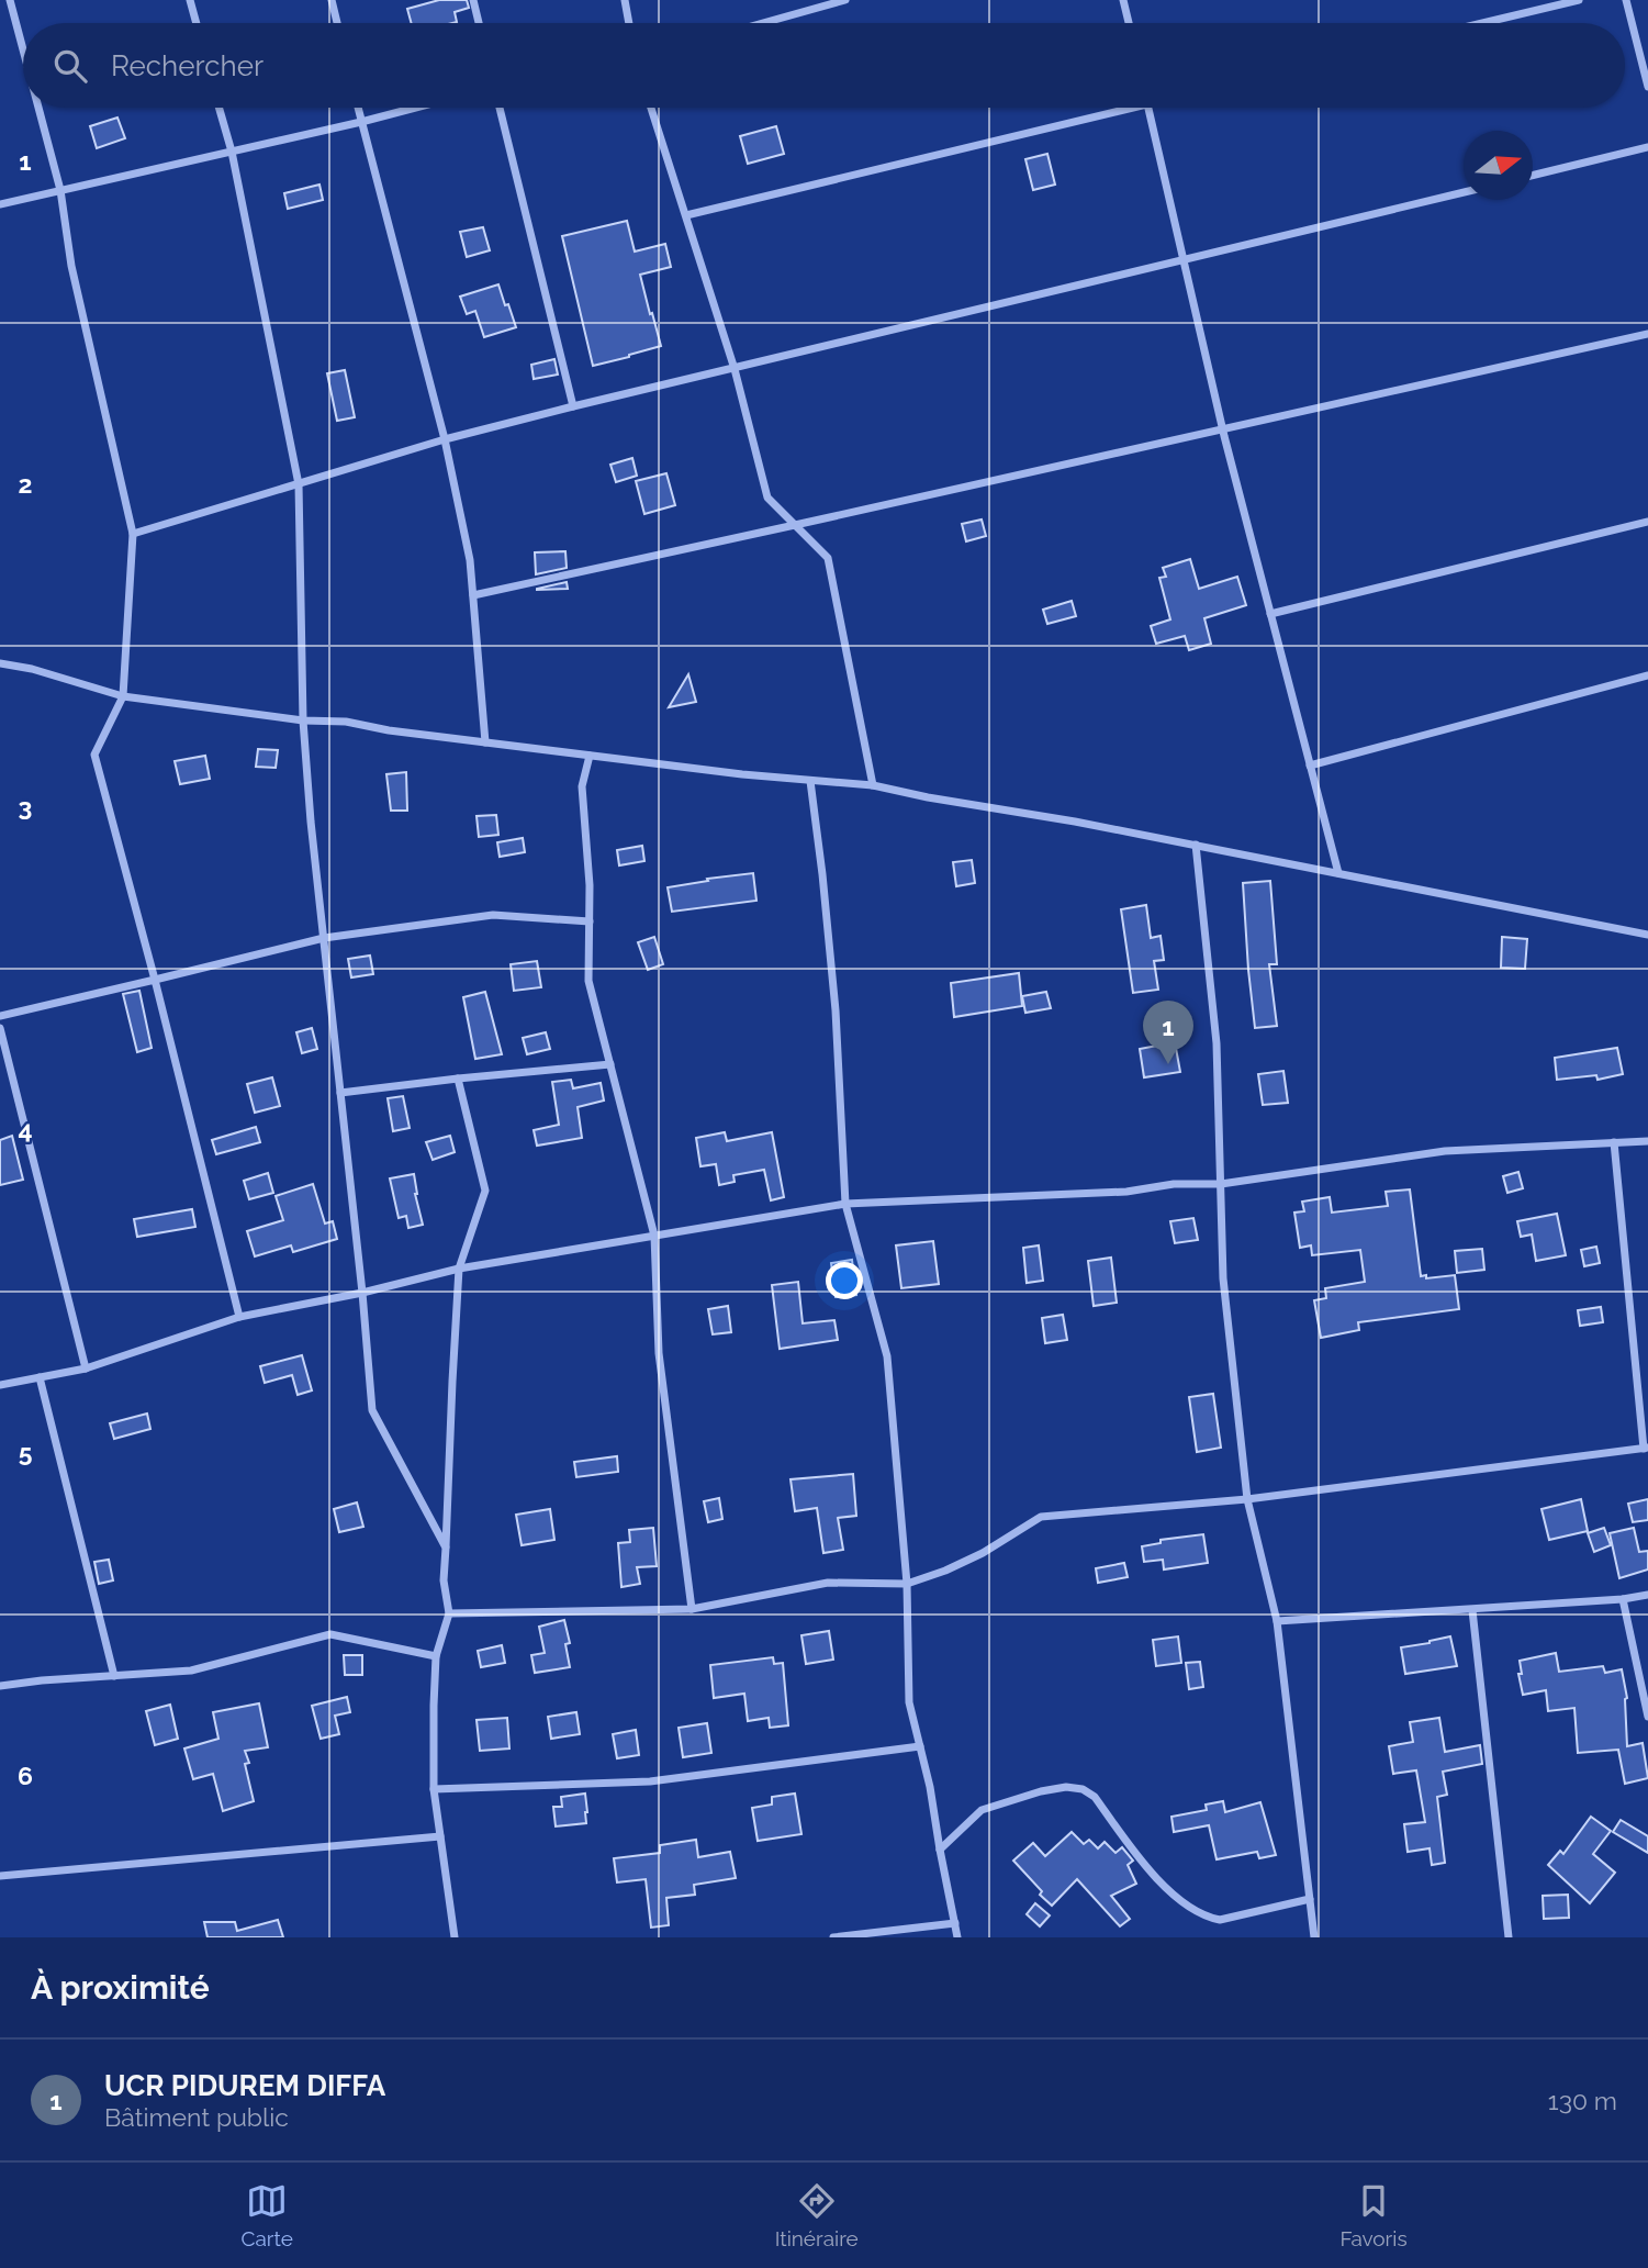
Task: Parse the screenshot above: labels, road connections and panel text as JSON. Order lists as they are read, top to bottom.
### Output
{
  "north": "right",
  "page": {
    "search": "Rechercher",
    "pins": "1",
    "heading": "À proximité",
    "list": [
      {
        "mark": "1",
        "name": "UCR PIDUREM DIFFA",
        "note": "Bâtiment public",
        "value": "130 m"
      }
    ],
    "nav": ["Carte", "Itinéraire", "Favoris"]
  },
  "grid": {
    "rows": [
      "1",
      "2",
      "3",
      "4",
      "5",
      "6"
    ]
  }
}
